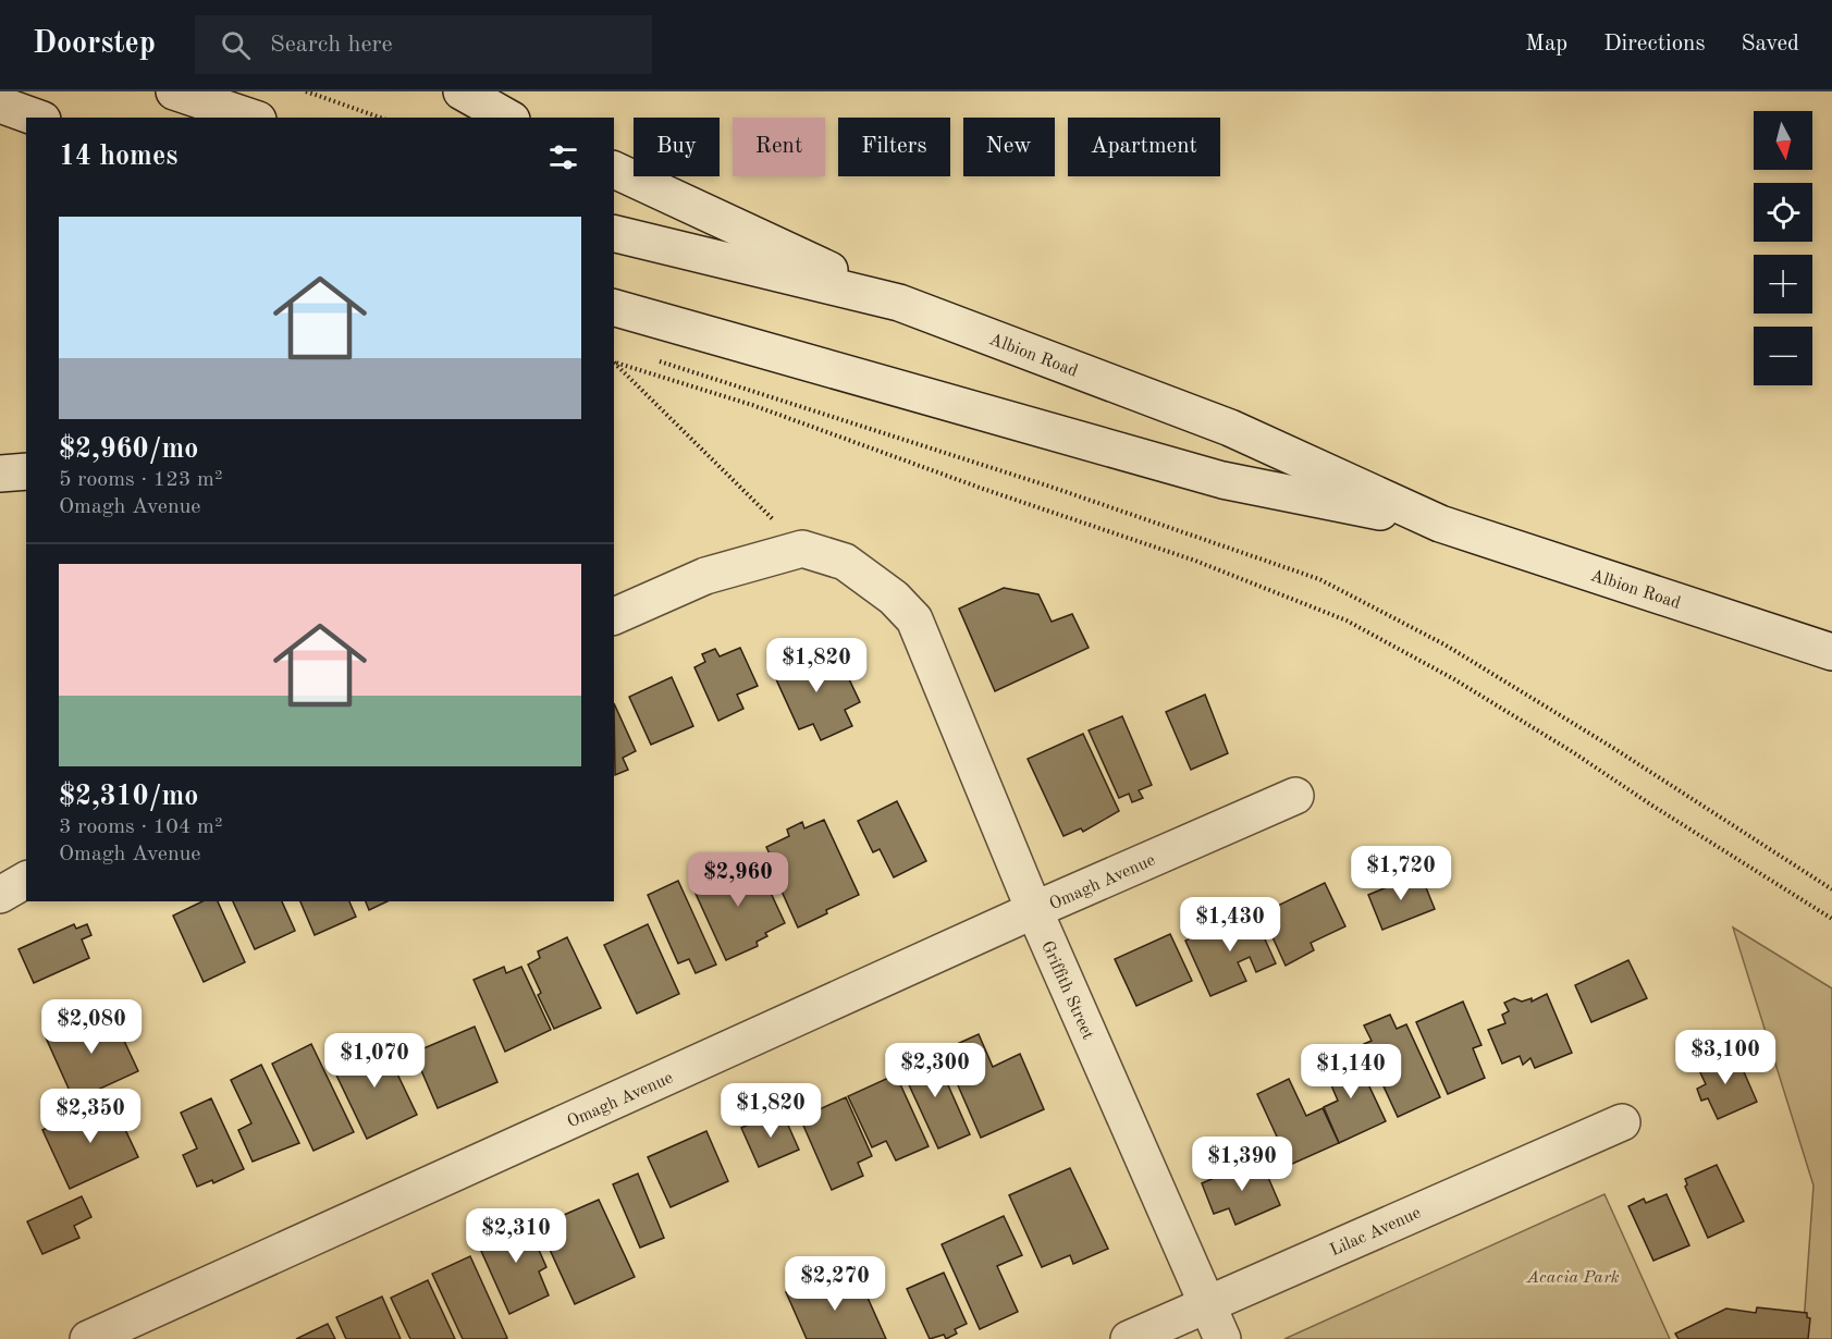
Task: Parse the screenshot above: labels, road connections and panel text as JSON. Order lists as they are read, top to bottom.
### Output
{
  "streets": {
    "street": [
      "Albion Road",
      "Omagh Avenue",
      "Griffith Street",
      "Lilac Avenue"
    ]
  },
  "crossings": [
    ["Omagh Avenue", "Griffith Street"],
    ["Griffith Street", "Lilac Avenue"]
  ],
  "parks": ["Acacia Park"],
  "north": "bottom",
  "page": {
    "header": "Doorstep",
    "search": "Search here",
    "nav": ["Map", "Directions", "Saved"],
    "map_buttons": ["+", "−"],
    "chip": [
      "Buy",
      "Rent",
      "Filters",
      "New",
      "Apartment"
    ],
    "heading": "14 homes",
    "list": [
      {
        "name": "$2,960/mo",
        "note": "5 rooms · 123 m² · Omagh Avenue"
      },
      {
        "name": "$2,310/mo",
        "note": "3 rooms · 104 m² · Omagh Avenue"
      }
    ],
    "price": [
      "$1,820",
      "$1,720",
      "$2,960",
      "$1,430",
      "$2,080",
      "$3,100",
      "$1,070",
      "$2,300",
      "$1,140",
      "$1,820",
      "$2,350",
      "$1,390",
      "$2,310",
      "$2,270"
    ]
  }
}
